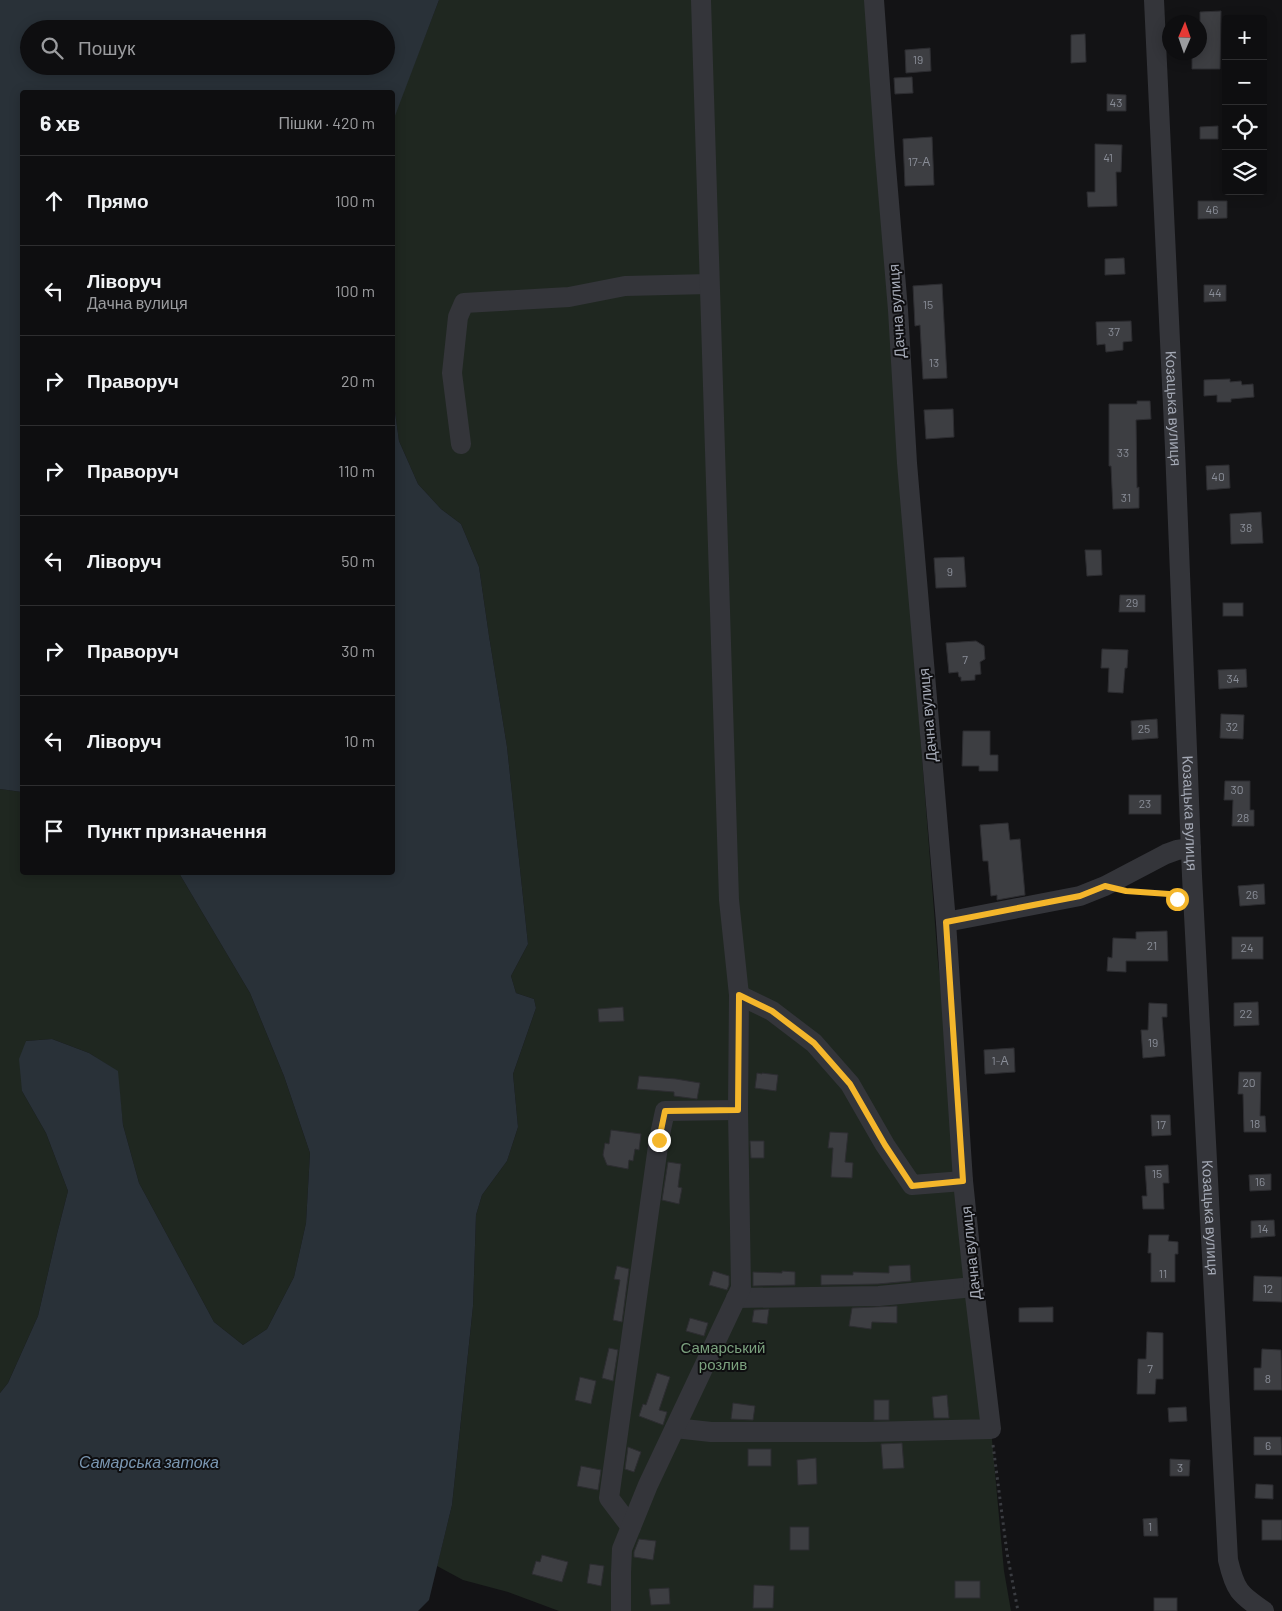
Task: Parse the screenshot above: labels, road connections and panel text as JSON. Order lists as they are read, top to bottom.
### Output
{
  "streets": {
    "street": ["Дачна вулиця", "Козацька вулиця"]
  },
  "water": ["Самарська затока"],
  "parks": ["Самарський розлив"],
  "house_numbers": [
    "19",
    "43",
    "41",
    "17-А",
    "46",
    "44",
    "15",
    "37",
    "13",
    "33",
    "40",
    "31",
    "38",
    "9",
    "29",
    "7",
    "34",
    "32",
    "25",
    "30",
    "23",
    "28",
    "26",
    "21",
    "24",
    "22",
    "19",
    "1-А",
    "20",
    "18",
    "17",
    "15",
    "16",
    "14",
    "11",
    "12",
    "7",
    "8",
    "6",
    "3",
    "1"
  ],
  "north": "top",
  "page": {
    "map_buttons": ["+", "−"],
    "search": "Пошук",
    "heading": ["6 хв", "Пішки · 420 m"],
    "list": [
      ["Прямо", "100 m"],
      ["Ліворуч", "Дачна вулиця", "100 m"],
      ["Праворуч", "20 m"],
      ["Праворуч", "110 m"],
      ["Ліворуч", "50 m"],
      ["Праворуч", "30 m"],
      ["Ліворуч", "10 m"],
      "Пункт призначення"
    ]
  }
}
